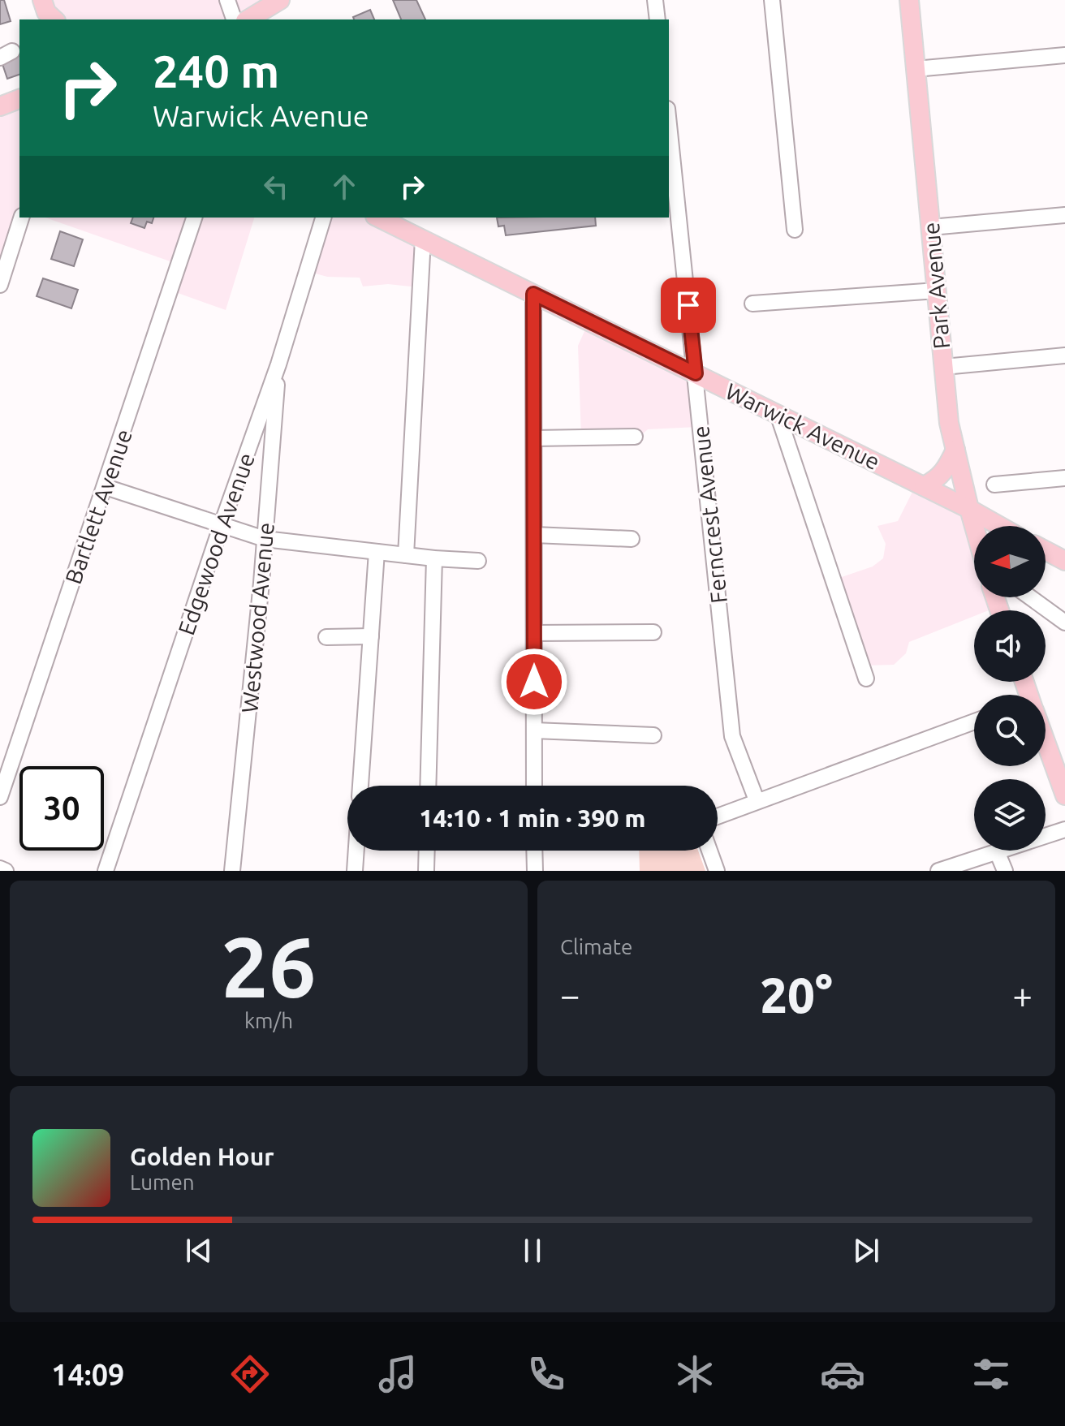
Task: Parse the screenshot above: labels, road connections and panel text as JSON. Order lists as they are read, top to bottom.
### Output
{
  "streets": {
    "main road": ["Park Avenue", "Warwick Avenue"],
    "street": [
      "Bartlett Avenue",
      "Ferncrest Avenue",
      "Edgewood Avenue",
      "Westwood Avenue"
    ]
  },
  "crossings": [
    ["Park Avenue", "Warwick Avenue"],
    ["Warwick Avenue", "Ferncrest Avenue"],
    ["Edgewood Avenue", "Westwood Avenue"]
  ],
  "north": "left",
  "page": {
    "turn": ["240 m", "Warwick Avenue"],
    "limit": "30",
    "trip": "14:10 · 1 min · 390 m",
    "tile": [
      ["26", "km/h"],
      "Climate"
    ],
    "heat": ["−", "20°", "+"],
    "song": ["Golden Hour", "Lumen"],
    "tabs": "14:09"
  }
}
